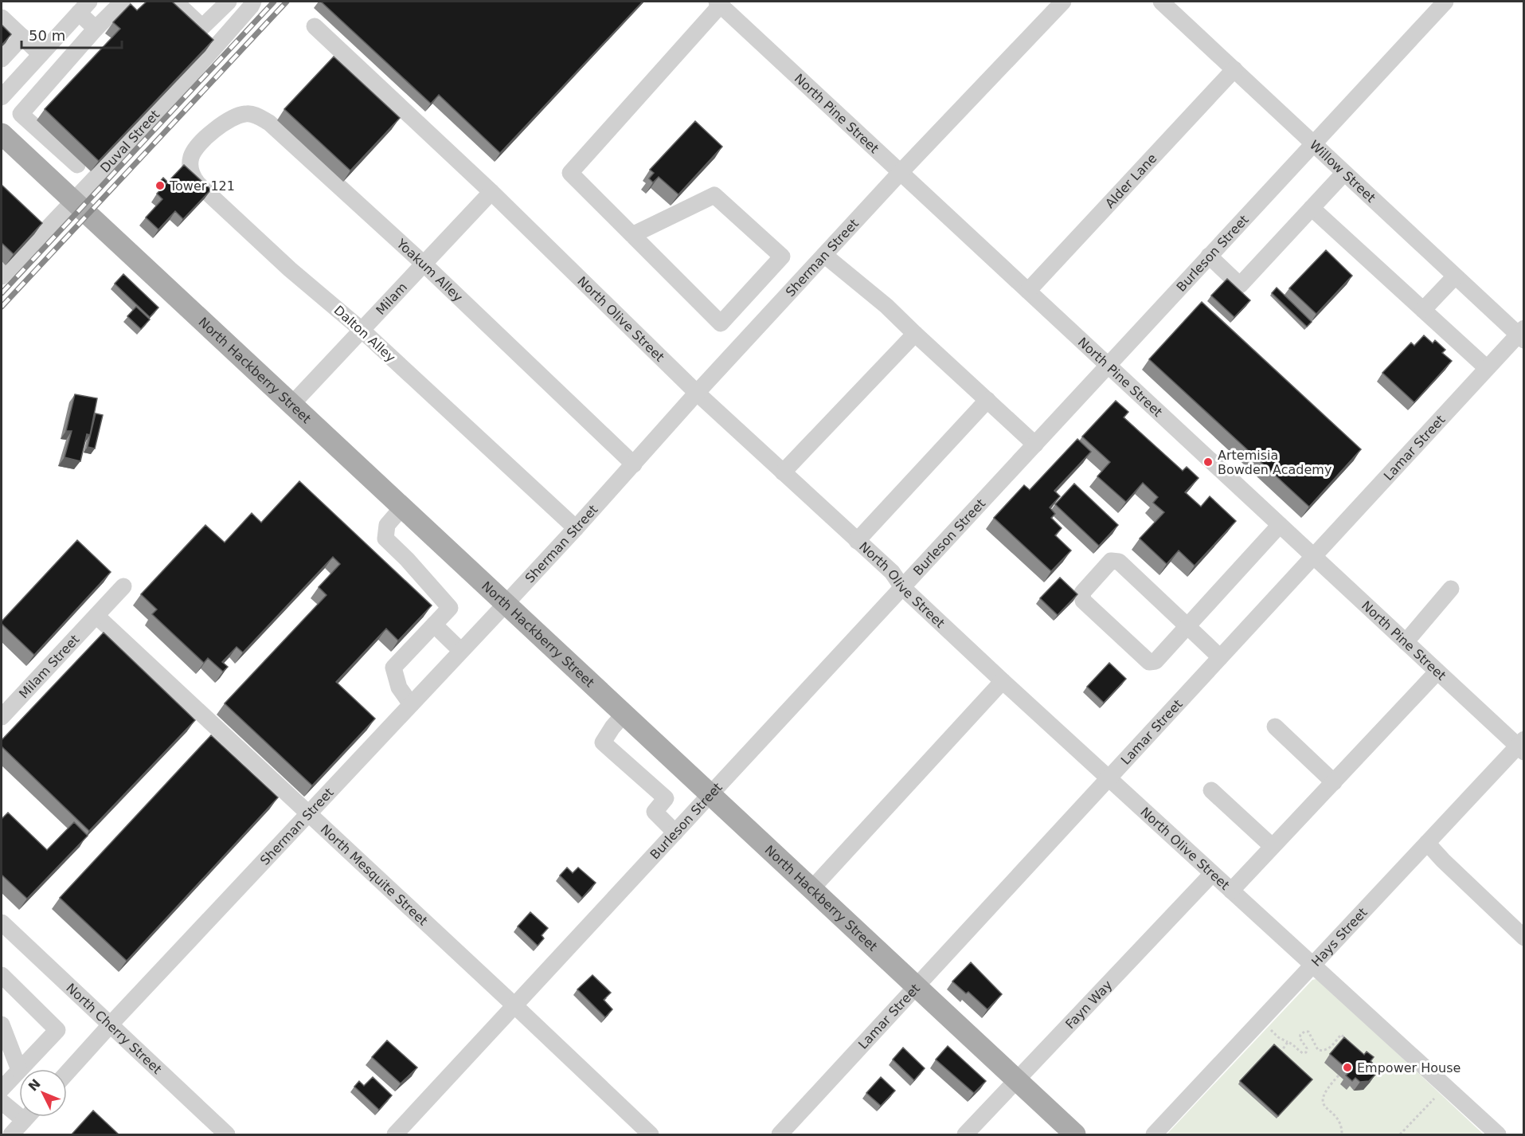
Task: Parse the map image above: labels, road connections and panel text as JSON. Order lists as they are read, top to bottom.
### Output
{
  "streets": {
    "main road": ["North Hackberry Street"],
    "street": [
      "North Pine Street",
      "Duval Street",
      "Willow Street",
      "Alder Lane",
      "Burleson Street",
      "Sherman Street",
      "Yoakum Alley",
      "Milam",
      "North Olive Street",
      "Dalton Alley",
      "Lamar Street",
      "Milam Street",
      "North Mesquite Street",
      "Hays Street",
      "Fayn Way",
      "North Cherry Street"
    ]
  },
  "crossings": [
    ["North Pine Street", "Alder Lane"],
    ["North Pine Street", "Burleson Street"],
    ["North Pine Street", "Sherman Street"],
    ["North Pine Street", "Lamar Street"],
    ["North Pine Street", "Hays Street"],
    ["Duval Street", "North Hackberry Street"],
    ["Willow Street", "Alder Lane"],
    ["Willow Street", "Burleson Street"],
    ["Willow Street", "Lamar Street"],
    ["Burleson Street", "North Olive Street"],
    ["Burleson Street", "North Hackberry Street"],
    ["Burleson Street", "North Mesquite Street"],
    ["Sherman Street", "Yoakum Alley"],
    ["Sherman Street", "North Olive Street"],
    ["Sherman Street", "Dalton Alley"],
    ["Sherman Street", "North Hackberry Street"],
    ["Sherman Street", "North Mesquite Street"],
    ["Sherman Street", "North Cherry Street"],
    ["Yoakum Alley", "Milam"],
    ["Yoakum Alley", "Dalton Alley"],
    ["Milam", "North Olive Street"],
    ["Milam", "Dalton Alley"],
    ["Milam", "North Hackberry Street"],
    ["North Olive Street", "Lamar Street"],
    ["North Olive Street", "Hays Street"],
    ["North Olive Street", "Fayn Way"],
    ["North Hackberry Street", "Lamar Street"],
    ["North Hackberry Street", "Fayn Way"],
    ["Milam Street", "North Mesquite Street"]
  ],
  "places": ["Tower 121", "Artemisia Bowden Academy", "Empower House"],
  "scale_bar": "50 m",
  "north": "top left"
}
